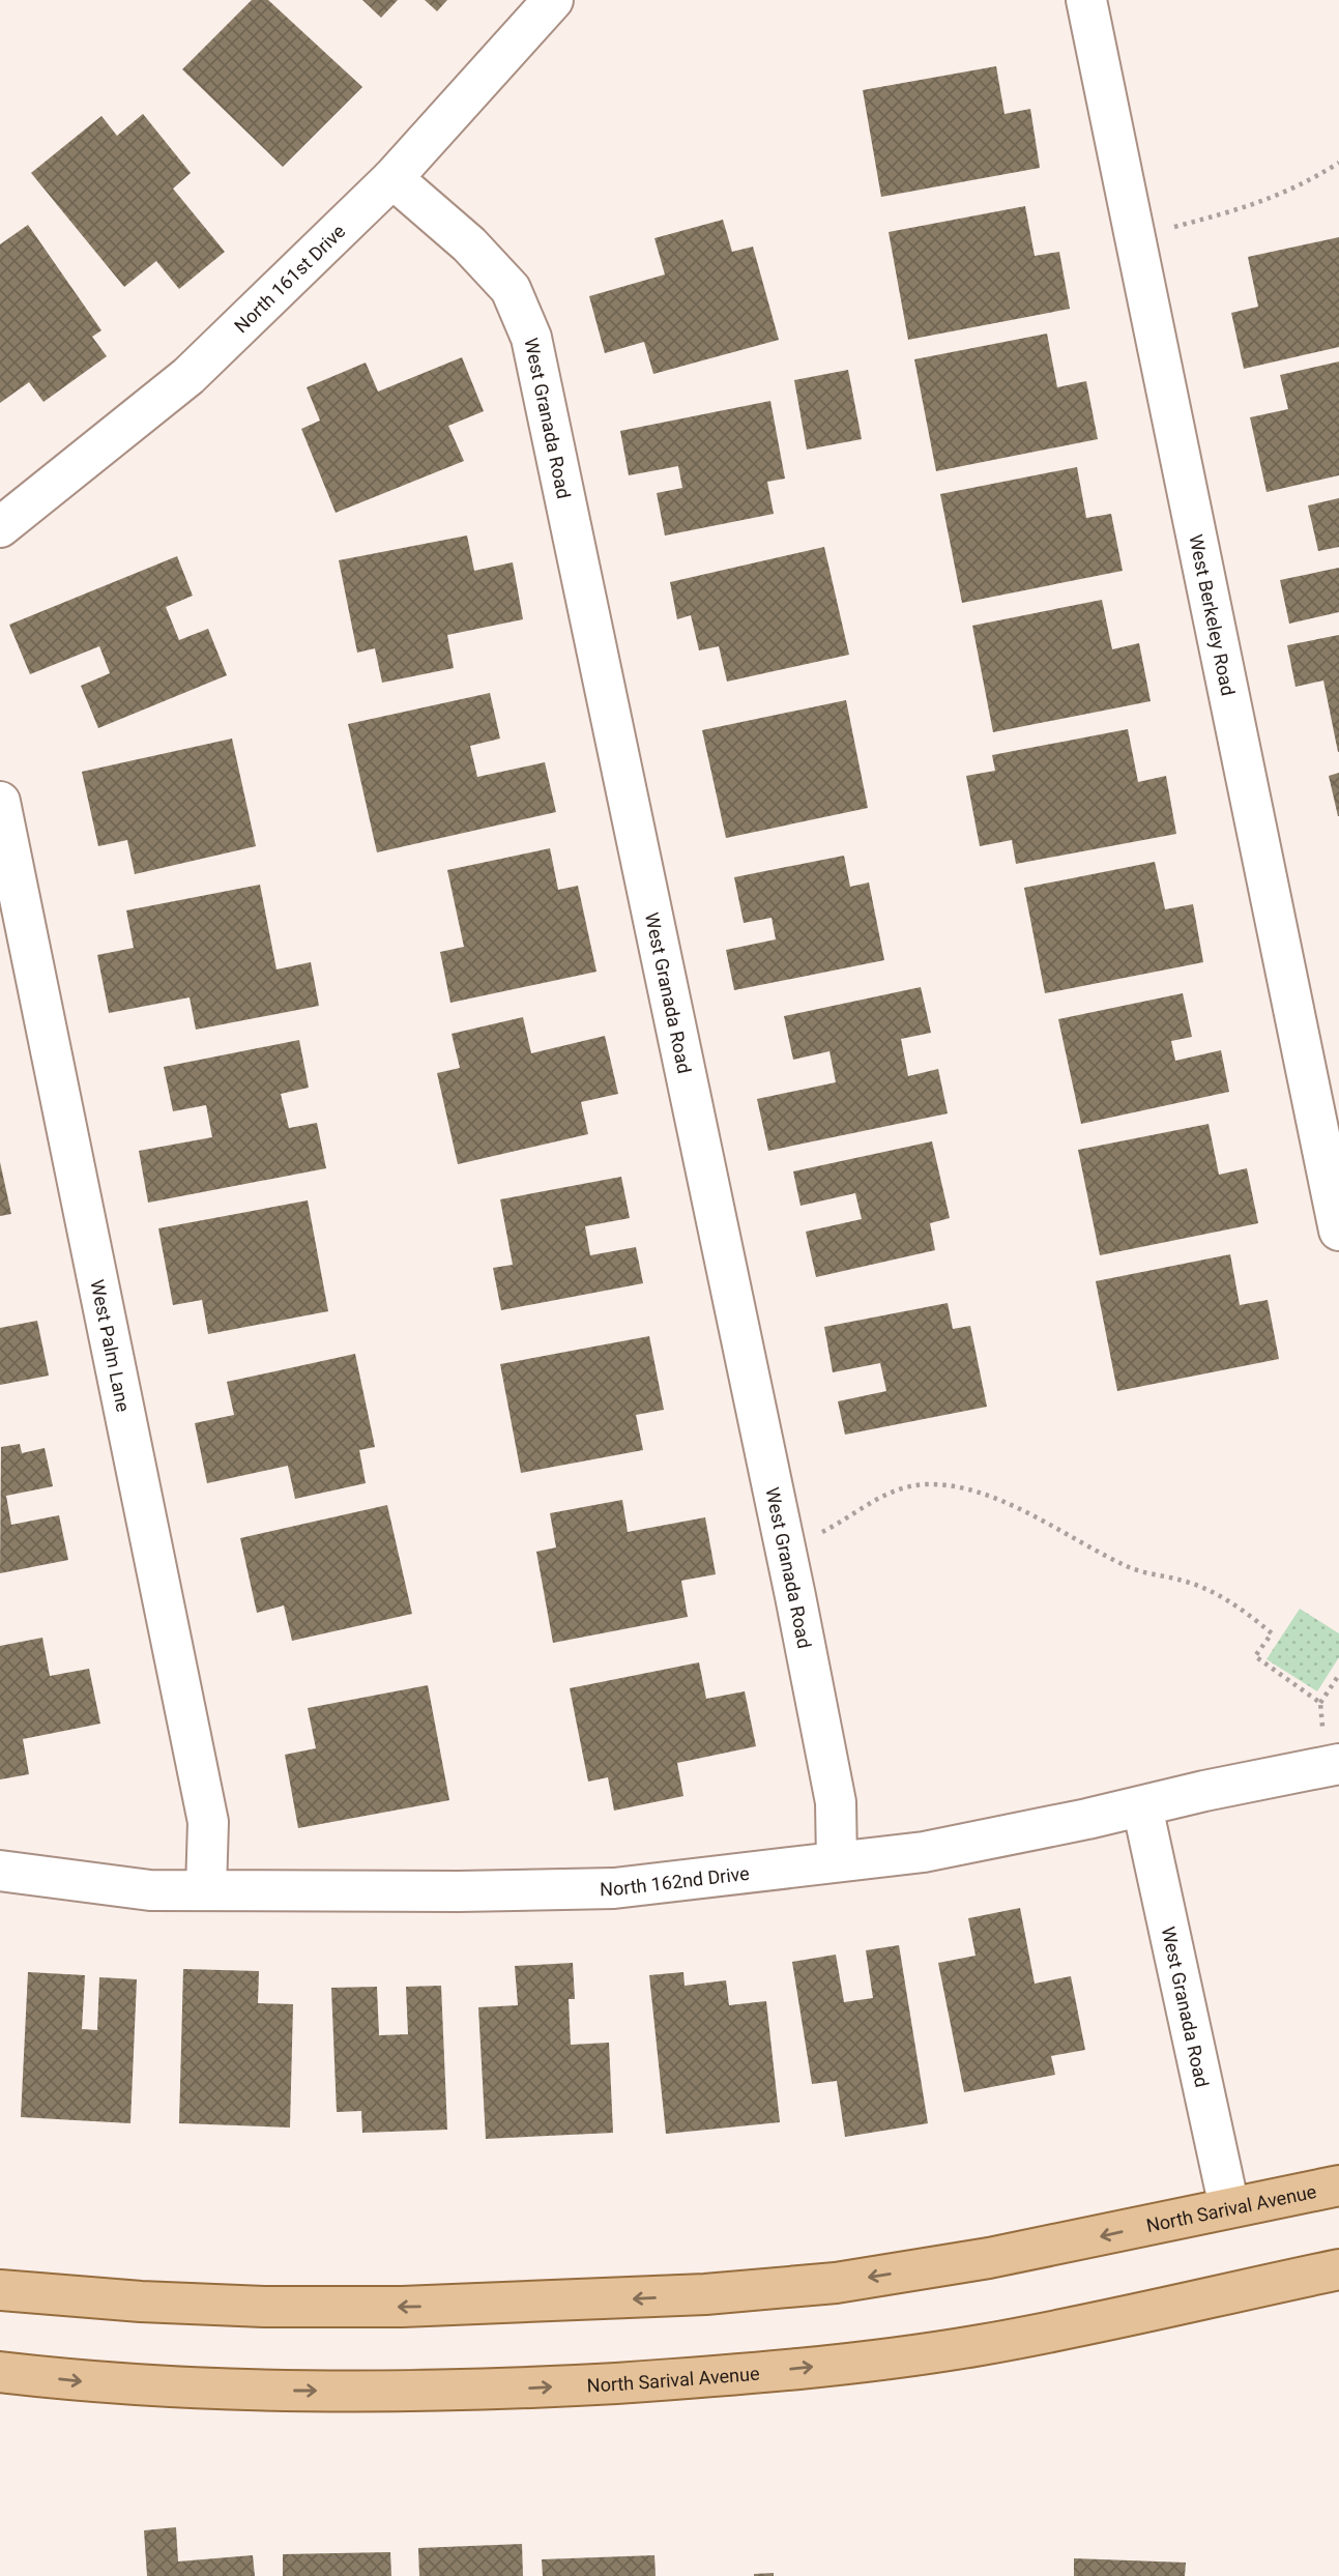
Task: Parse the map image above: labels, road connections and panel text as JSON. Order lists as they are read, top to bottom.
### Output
{
  "streets": {
    "main road": ["North Sarival Avenue"],
    "street": [
      "North 161st Drive",
      "West Granada Road",
      "West Berkeley Road",
      "West Palm Lane",
      "North 162nd Drive"
    ]
  },
  "crossings": [
    ["North 161st Drive", "West Granada Road"],
    ["West Granada Road", "North 162nd Drive"],
    ["West Granada Road", "North Sarival Avenue"],
    ["West Palm Lane", "North 162nd Drive"]
  ]
}
